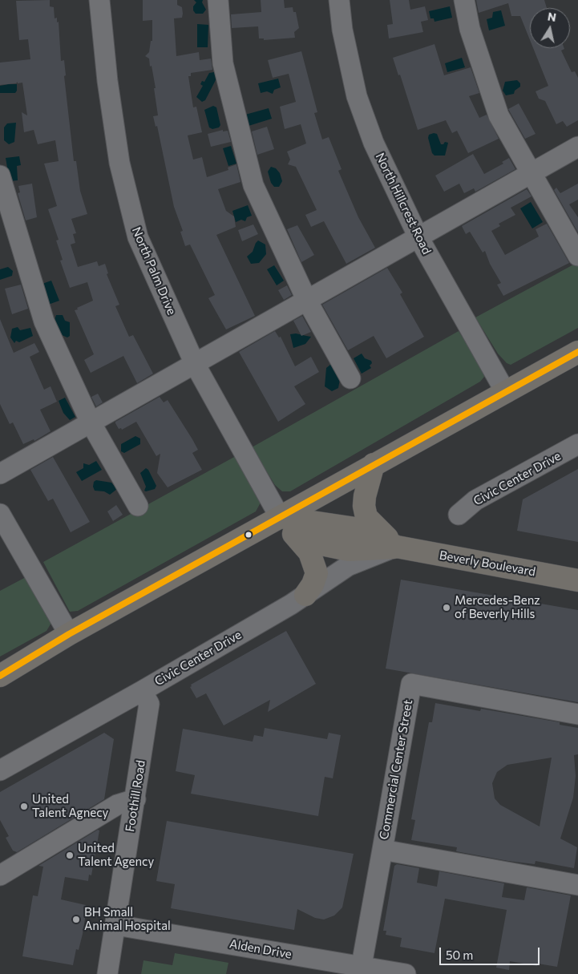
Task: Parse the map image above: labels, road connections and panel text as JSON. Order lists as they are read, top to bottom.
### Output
{
  "streets": {
    "main road": ["Beverly Boulevard"],
    "street": [
      "North Hillcrest Road",
      "North Palm Drive",
      "Civic Center Drive",
      "Commercial Center Street",
      "Foothill Road",
      "Alden Drive"
    ]
  },
  "crossings": [
    ["North Palm Drive", "Beverly Boulevard"],
    ["Civic Center Drive", "Foothill Road"],
    ["Foothill Road", "Alden Drive"]
  ],
  "places": [
    "Mercedes-Benz of Beverly Hills",
    "United Talent Agnecy",
    "United Talent Agency",
    "BH Small Animal Hospital"
  ],
  "scale_bar": "50 m",
  "north": "top"
}
